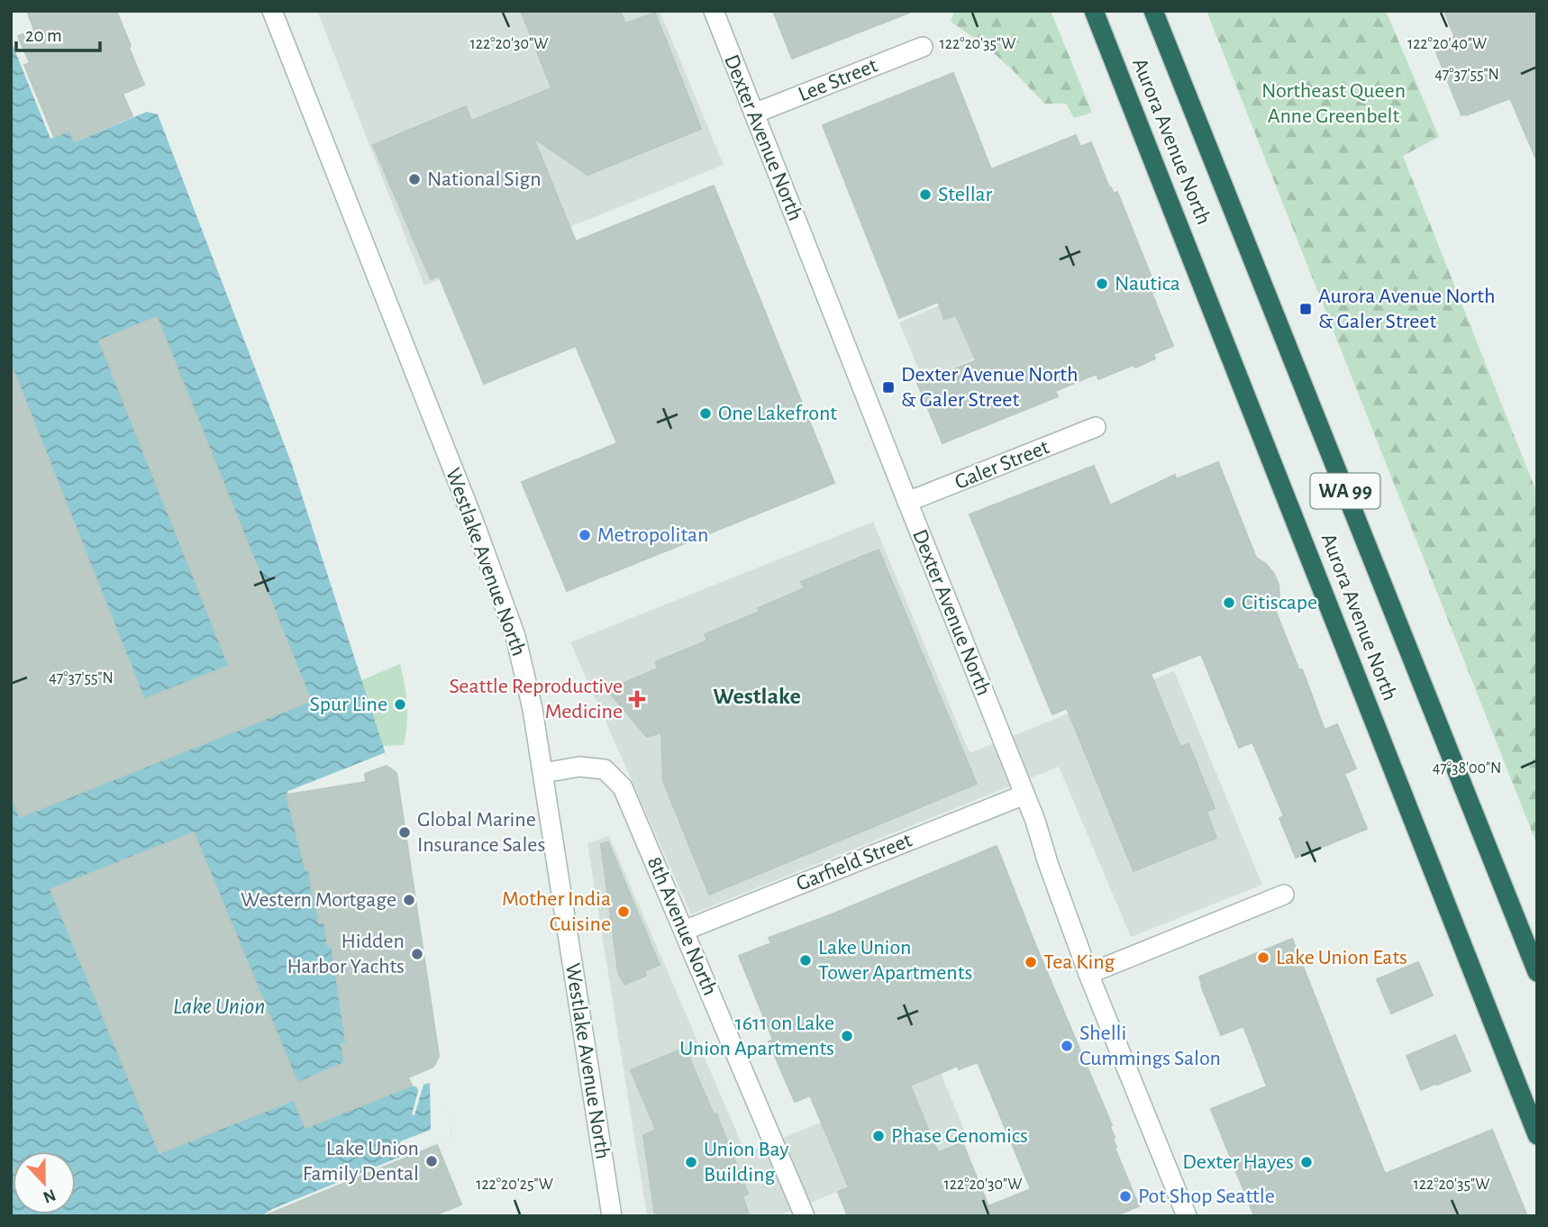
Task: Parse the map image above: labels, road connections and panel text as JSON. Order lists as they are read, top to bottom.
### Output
{
  "streets": {
    "highway": ["Aurora Avenue North", "WA 99"],
    "main road": [
      "Lee Street",
      "Dexter Avenue North",
      "Galer Street",
      "Westlake Avenue North",
      "Garfield Street",
      "8th Avenue North"
    ]
  },
  "crossings": [
    ["Lee Street", "Dexter Avenue North"],
    ["Dexter Avenue North", "Galer Street"],
    ["Dexter Avenue North", "Garfield Street"],
    ["Westlake Avenue North", "8th Avenue North"],
    ["Garfield Street", "8th Avenue North"]
  ],
  "districts": ["Westlake"],
  "water": ["Lake Union"],
  "parks": ["Northeast Queen Anne Greenbelt"],
  "places": {
    "other": [
      "National Sign",
      "Stellar",
      "Nautica",
      "One Lakefront",
      "Metropolitan",
      "Citiscape",
      "Spur Line",
      "Global Marine Insurance Sales",
      "Western Mortgage",
      "Mother India Cuisine",
      "Hidden Harbor Yachts",
      "Lake Union Eats",
      "Lake Union Tower Apartments",
      "Tea King",
      "1611 on Lake Union Apartments",
      "Shelli Cummings Salon",
      "Phase Genomics",
      "Lake Union Family Dental",
      "Union Bay Building",
      "Dexter Hayes",
      "Pot Shop Seattle"
    ],
    "transit": ["Aurora Avenue North & Galer Street", "Dexter Avenue North & Galer Street"],
    "health": ["Seattle Reproductive Medicine"]
  },
  "scale_bar": "20 m",
  "north": "bottom",
  "coordinates": [
    "122°20'30\"W",
    "122°20'35\"W",
    "122°20'40\"W",
    "47°37'55\"N",
    "47°38'00\"N",
    "122°20'25\"W"
  ]
}
